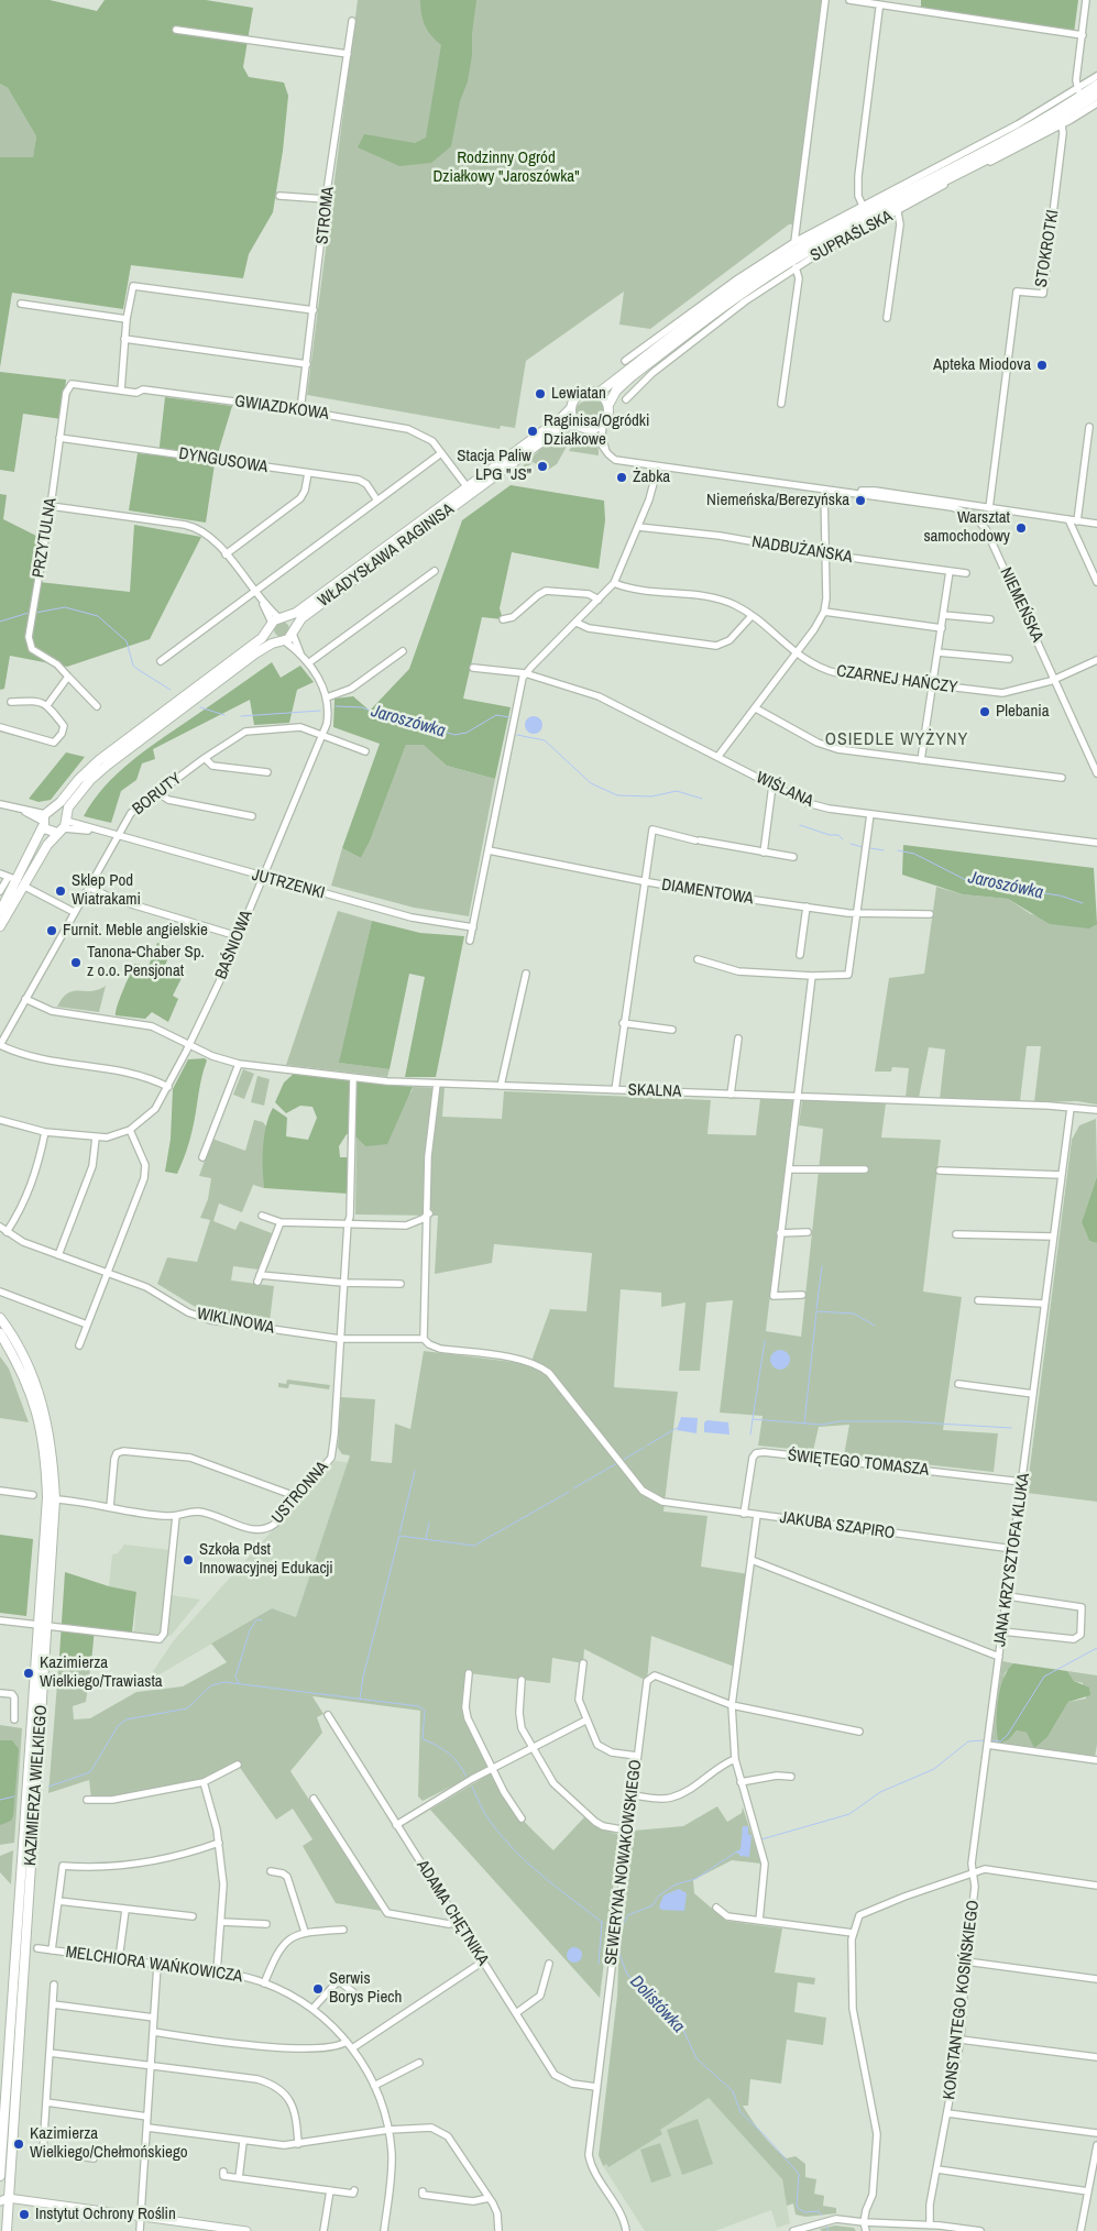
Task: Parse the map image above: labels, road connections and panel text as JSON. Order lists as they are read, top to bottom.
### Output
{
  "streets": {
    "main road": ["WŁADYSŁAWA RAGINISA", "KAZIMIERZA WIELKIEGO"],
    "street": [
      "STROMA",
      "SUPRAŚLSKA",
      "STOKROTKI",
      "GWIAZDKOWA",
      "DYNGUSOWA",
      "PRZYTULNA",
      "NADBUŻAŃSKA",
      "NIEMEŃSKA",
      "CZARNEJ HAŃCZY",
      "WIŚLANA",
      "BORUTY",
      "JUTRZENKI",
      "DIAMENTOWA",
      "BAŚNIOWA",
      "SKALNA",
      "WIKLINOWA",
      "ŚWIĘTEGO TOMASZA",
      "USTRONNA",
      "JAKUBA SZAPIRO",
      "JANA KRZYSZTOFA KLUKA",
      "SEWERYNA NOWAKOWSKIEGO",
      "ADAMA CHĘTNIKA",
      "MELCHIORA WAŃKOWICZA",
      "KONSTANTEGO KOSIŃSKIEGO"
    ]
  },
  "crossings": [
    ["STROMA", "GWIAZDKOWA"],
    ["SUPRAŚLSKA", "STOKROTKI"],
    ["STOKROTKI", "NIEMEŃSKA"],
    ["GWIAZDKOWA", "PRZYTULNA"],
    ["GWIAZDKOWA", "WŁADYSŁAWA RAGINISA"],
    ["DYNGUSOWA", "PRZYTULNA"],
    ["WŁADYSŁAWA RAGINISA", "JUTRZENKI"],
    ["WŁADYSŁAWA RAGINISA", "BAŚNIOWA"],
    ["NIEMEŃSKA", "CZARNEJ HAŃCZY"],
    ["BORUTY", "JUTRZENKI"],
    ["BORUTY", "BAŚNIOWA"],
    ["BORUTY", "SKALNA"],
    ["JUTRZENKI", "BAŚNIOWA"],
    ["BAŚNIOWA", "SKALNA"],
    ["SKALNA", "USTRONNA"],
    ["SKALNA", "JANA KRZYSZTOFA KLUKA"],
    ["WIKLINOWA", "USTRONNA"],
    ["WIKLINOWA", "JAKUBA SZAPIRO"],
    ["ŚWIĘTEGO TOMASZA", "JAKUBA SZAPIRO"],
    ["ŚWIĘTEGO TOMASZA", "JANA KRZYSZTOFA KLUKA"],
    ["USTRONNA", "KAZIMIERZA WIELKIEGO"],
    ["JAKUBA SZAPIRO", "JANA KRZYSZTOFA KLUKA"],
    ["JANA KRZYSZTOFA KLUKA", "KONSTANTEGO KOSIŃSKIEGO"],
    ["SEWERYNA NOWAKOWSKIEGO", "ADAMA CHĘTNIKA"]
  ],
  "districts": ["OSIEDLE WYŻYNY"],
  "water": ["Jaroszówka", "Dolistówka"],
  "parks": ["Rodzinny Ogród Działkowy \"Jaroszówka\""],
  "places": [
    "Apteka Miodova",
    "Lewiatan",
    "Raginisa/Ogródki Działkowe",
    "Stacja Paliw LPG \"JS\"",
    "Żabka",
    "Niemeńska/Berezyńska",
    "Warsztat samochodowy",
    "Plebania",
    "Sklep Pod Wiatrakami",
    "Furnit. Meble angielskie",
    "Tanona-Chaber Sp. z o.o. Pensjonat",
    "Szkoła Pdst Innowacyjnej Edukacji",
    "Kazimierza Wielkiego/Trawiasta",
    "Serwis Borys Piech",
    "Kazimierza Wielkiego/Chełmońskiego",
    "Instytut Ochrony Roślin"
  ]
}
